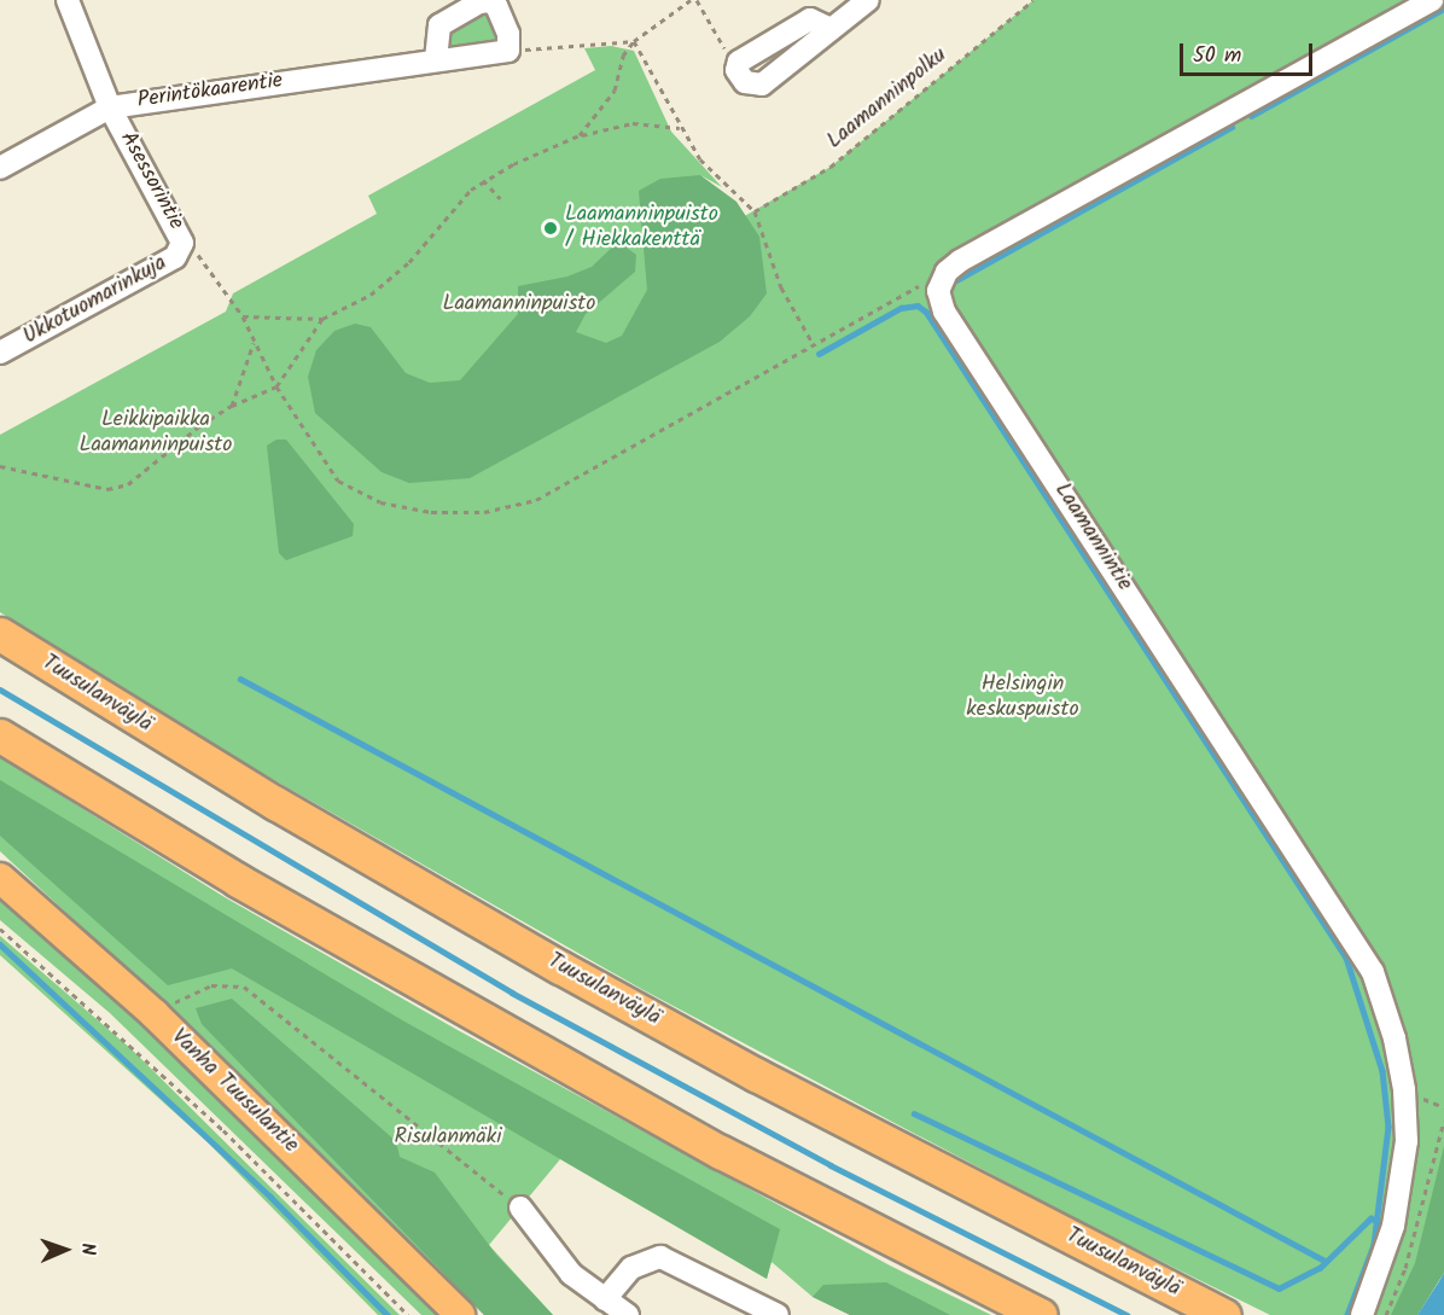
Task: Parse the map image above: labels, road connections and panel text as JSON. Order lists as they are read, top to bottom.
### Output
{
  "streets": {
    "highway": ["Tuusulanväylä"],
    "main road": ["Vanha Tuusulantie"],
    "street": [
      "Perintökaarentie",
      "Asessorintie",
      "Ukkotuomarinkuja",
      "Laamannintie"
    ],
    "path": ["Laamanninpolku"]
  },
  "crossings": [
    ["Perintökaarentie", "Asessorintie"],
    ["Asessorintie", "Ukkotuomarinkuja"]
  ],
  "parks": [
    "Laamanninpuisto",
    "Leikkipaikka Laamanninpuisto",
    "Helsingin keskuspuisto",
    "Risulanmäki"
  ],
  "places": ["Laamanninpuisto / Hiekkakenttä"],
  "scale_bar": "50 m",
  "north": "right"
}
